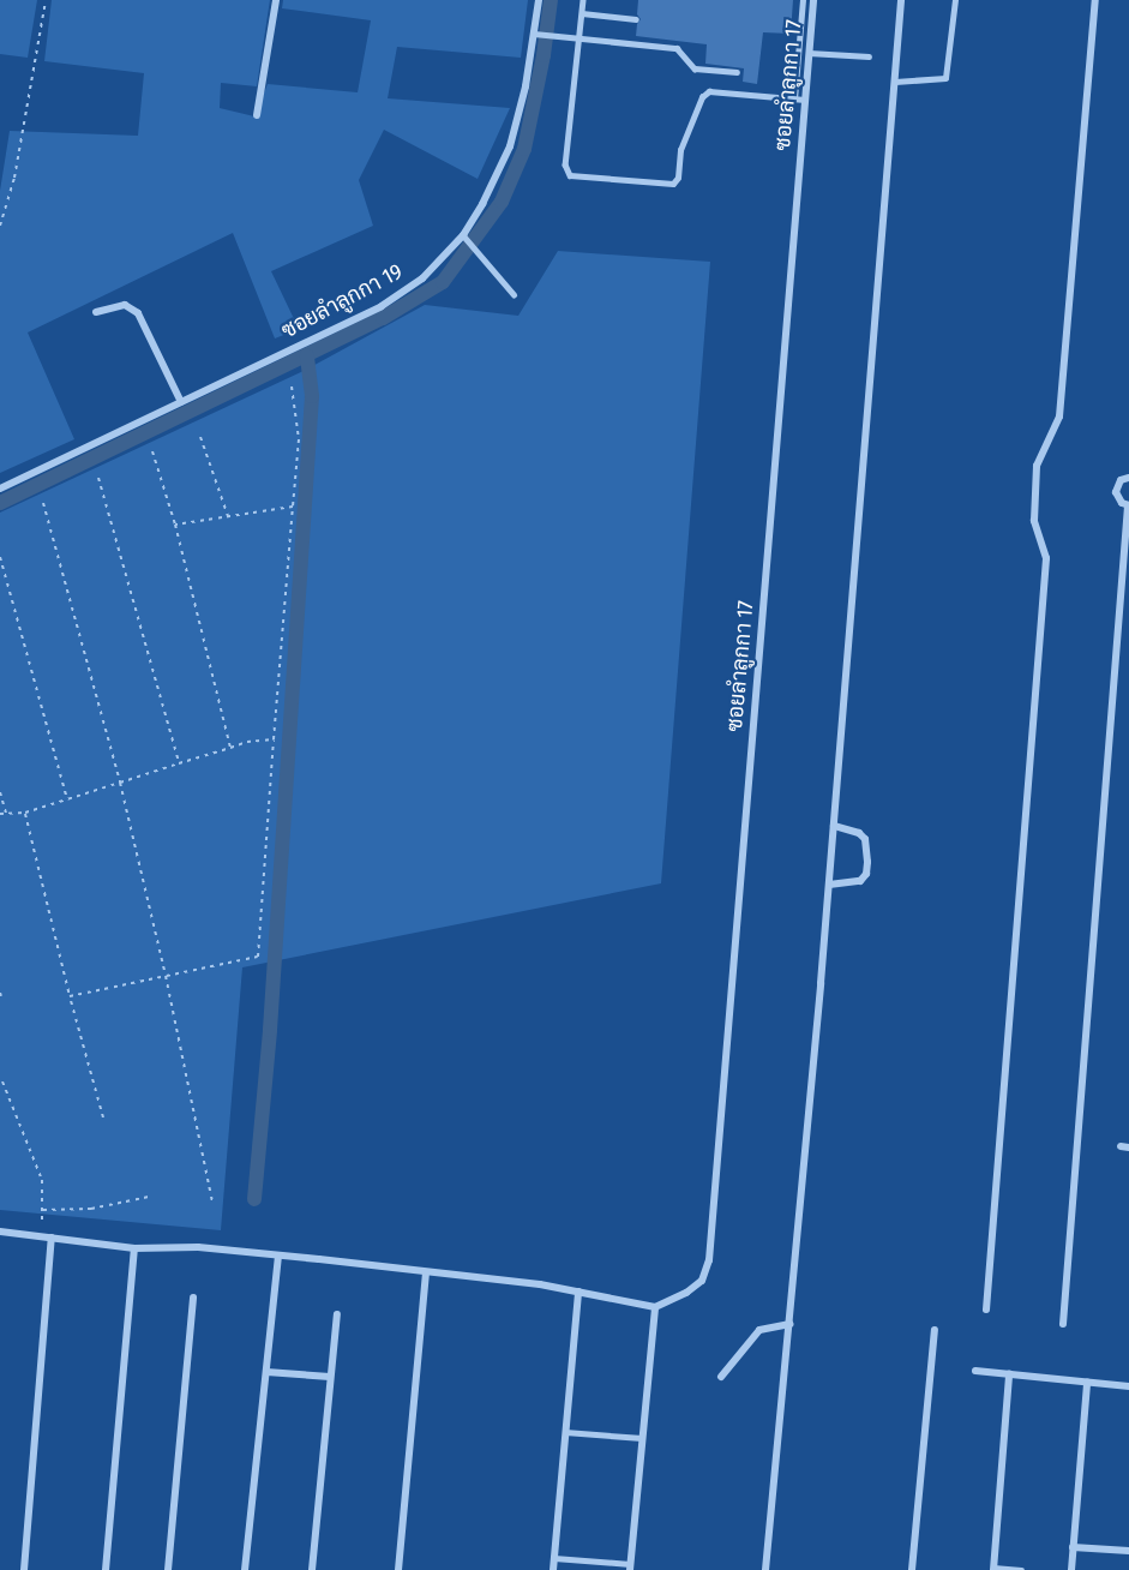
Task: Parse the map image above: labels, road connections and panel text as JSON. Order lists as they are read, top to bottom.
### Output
{
  "streets": {
    "street": ["ซอยลำลูกกา 17", "ซอยลำลูกกา 19"]
  }
}
